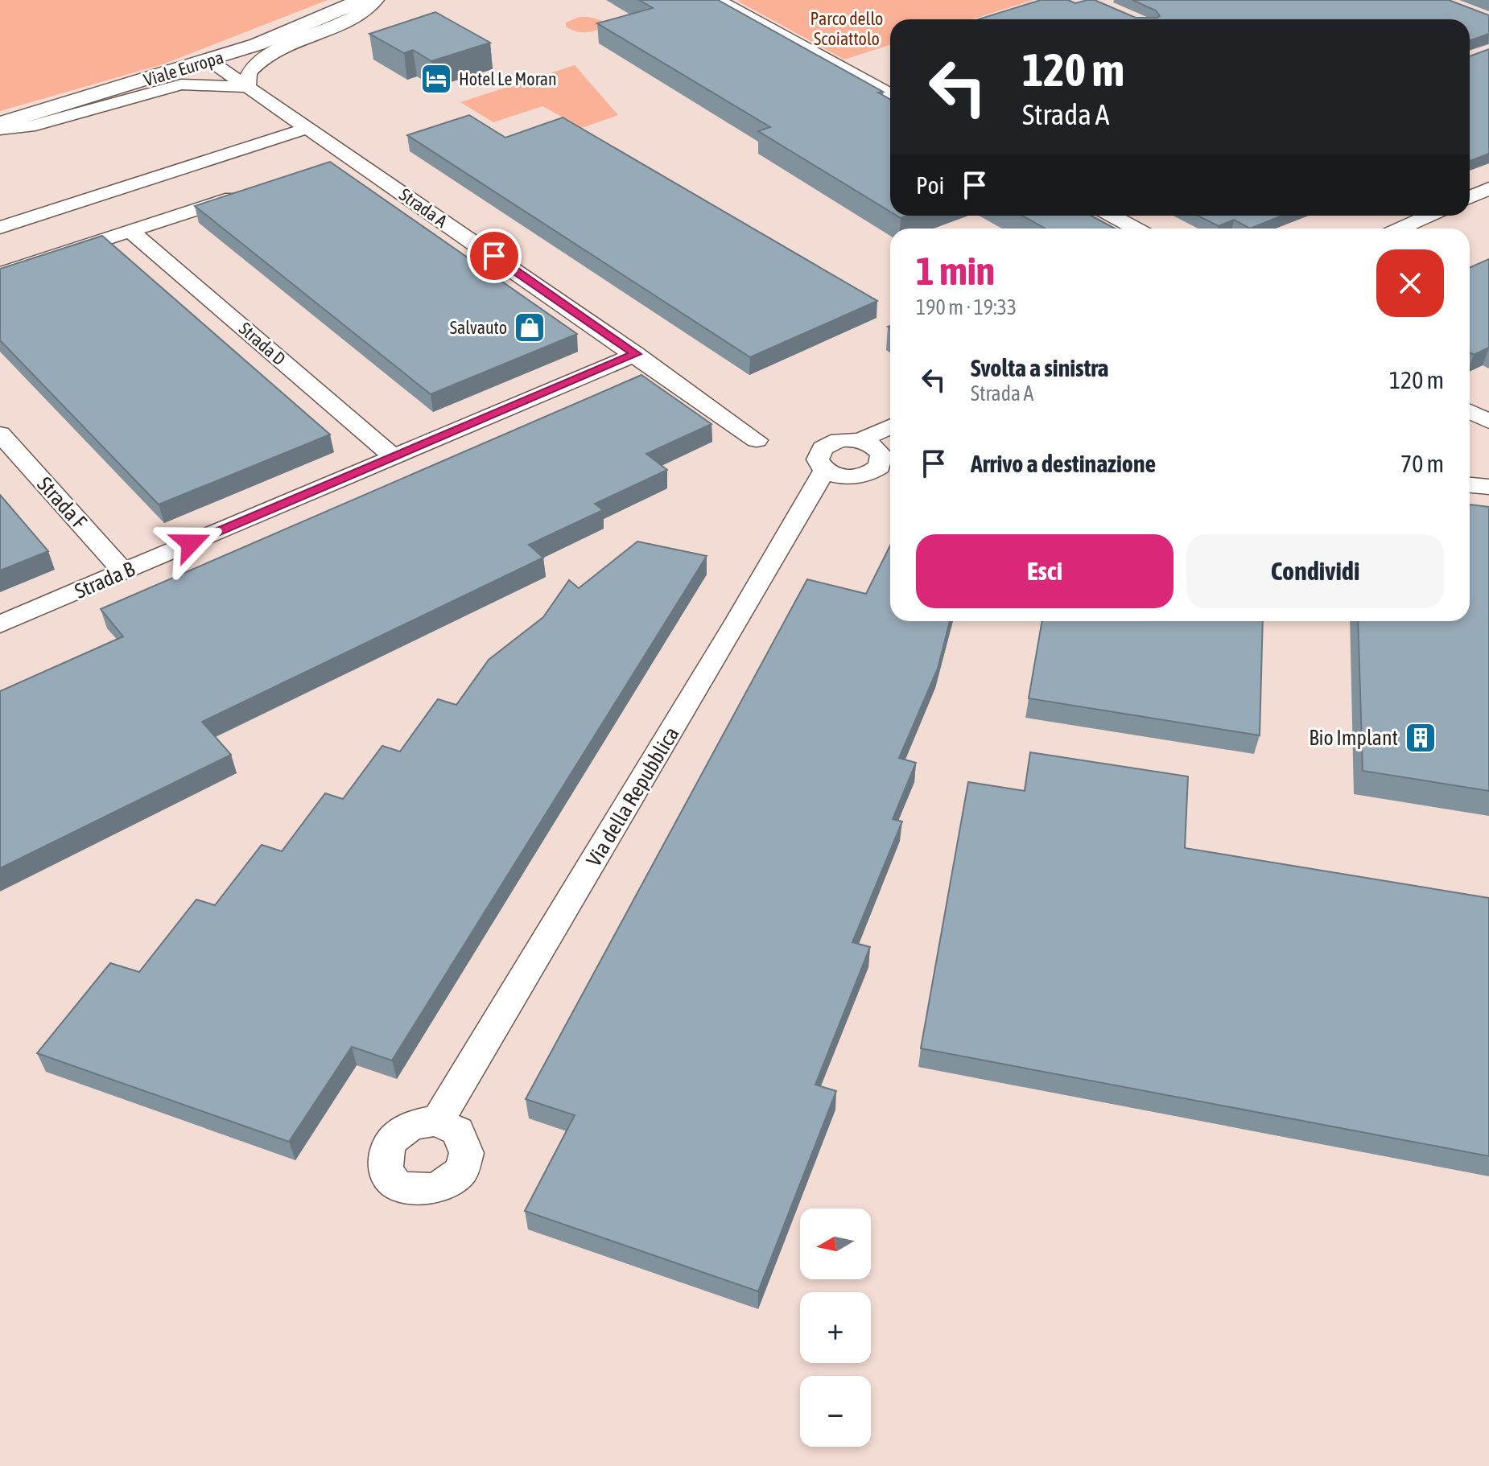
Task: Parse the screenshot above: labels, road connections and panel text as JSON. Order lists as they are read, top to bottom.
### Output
{
  "streets": {
    "main road": ["Viale Europa"],
    "street": [
      "Strada A",
      "Strada D",
      "Strada F",
      "Strada B",
      "Via della Repubblica"
    ]
  },
  "crossings": [
    ["Viale Europa", "Strada A"],
    ["Strada A", "Strada B"],
    ["Strada D", "Strada B"],
    ["Strada F", "Strada B"]
  ],
  "parks": ["Parco dello Scoiattolo"],
  "places": {
    "hotel": ["Hotel Le Moran"],
    "shop": ["Salvauto"],
    "building": ["Bio Implant"]
  },
  "north": "left",
  "page": {
    "turn": ["120 m", "Strada A"],
    "then": "Poi",
    "heading": ["1 min", "190 m · 19:33"],
    "list": [
      {
        "name": "Svolta a sinistra",
        "note": "Strada A",
        "value": "120 m"
      },
      {
        "name": "Arrivo a destinazione",
        "value": "70 m"
      }
    ],
    "buttons": ["Esci", "Condividi"],
    "map_buttons": ["+", "−"]
  }
}
